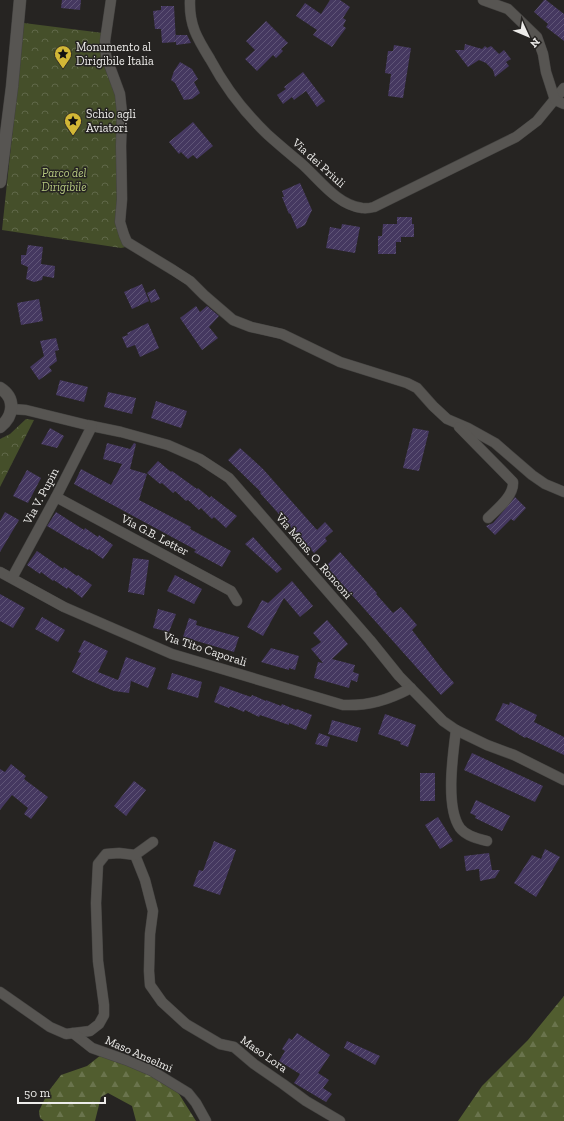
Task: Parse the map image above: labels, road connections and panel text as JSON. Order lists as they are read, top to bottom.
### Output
{
  "streets": {
    "street": [
      "Via dei Priuli",
      "Via V. Pupin",
      "Via G.B. Letter",
      "Via Mons. O. Ronconi",
      "Via Tito Caporali",
      "Maso Anselmi",
      "Maso Lora"
    ]
  },
  "crossings": [
    ["Via V. Pupin", "Via G.B. Letter"],
    ["Via V. Pupin", "Via Mons. O. Ronconi"],
    ["Via V. Pupin", "Via Tito Caporali"],
    ["Via Mons. O. Ronconi", "Via Tito Caporali"]
  ],
  "parks": ["Parco del Dirigibile"],
  "places": {
    "place": ["Monumento al Dirigibile Italia", "Schio agli Aviatori"]
  },
  "scale_bar": "50 m",
  "north": "bottom right"
}
